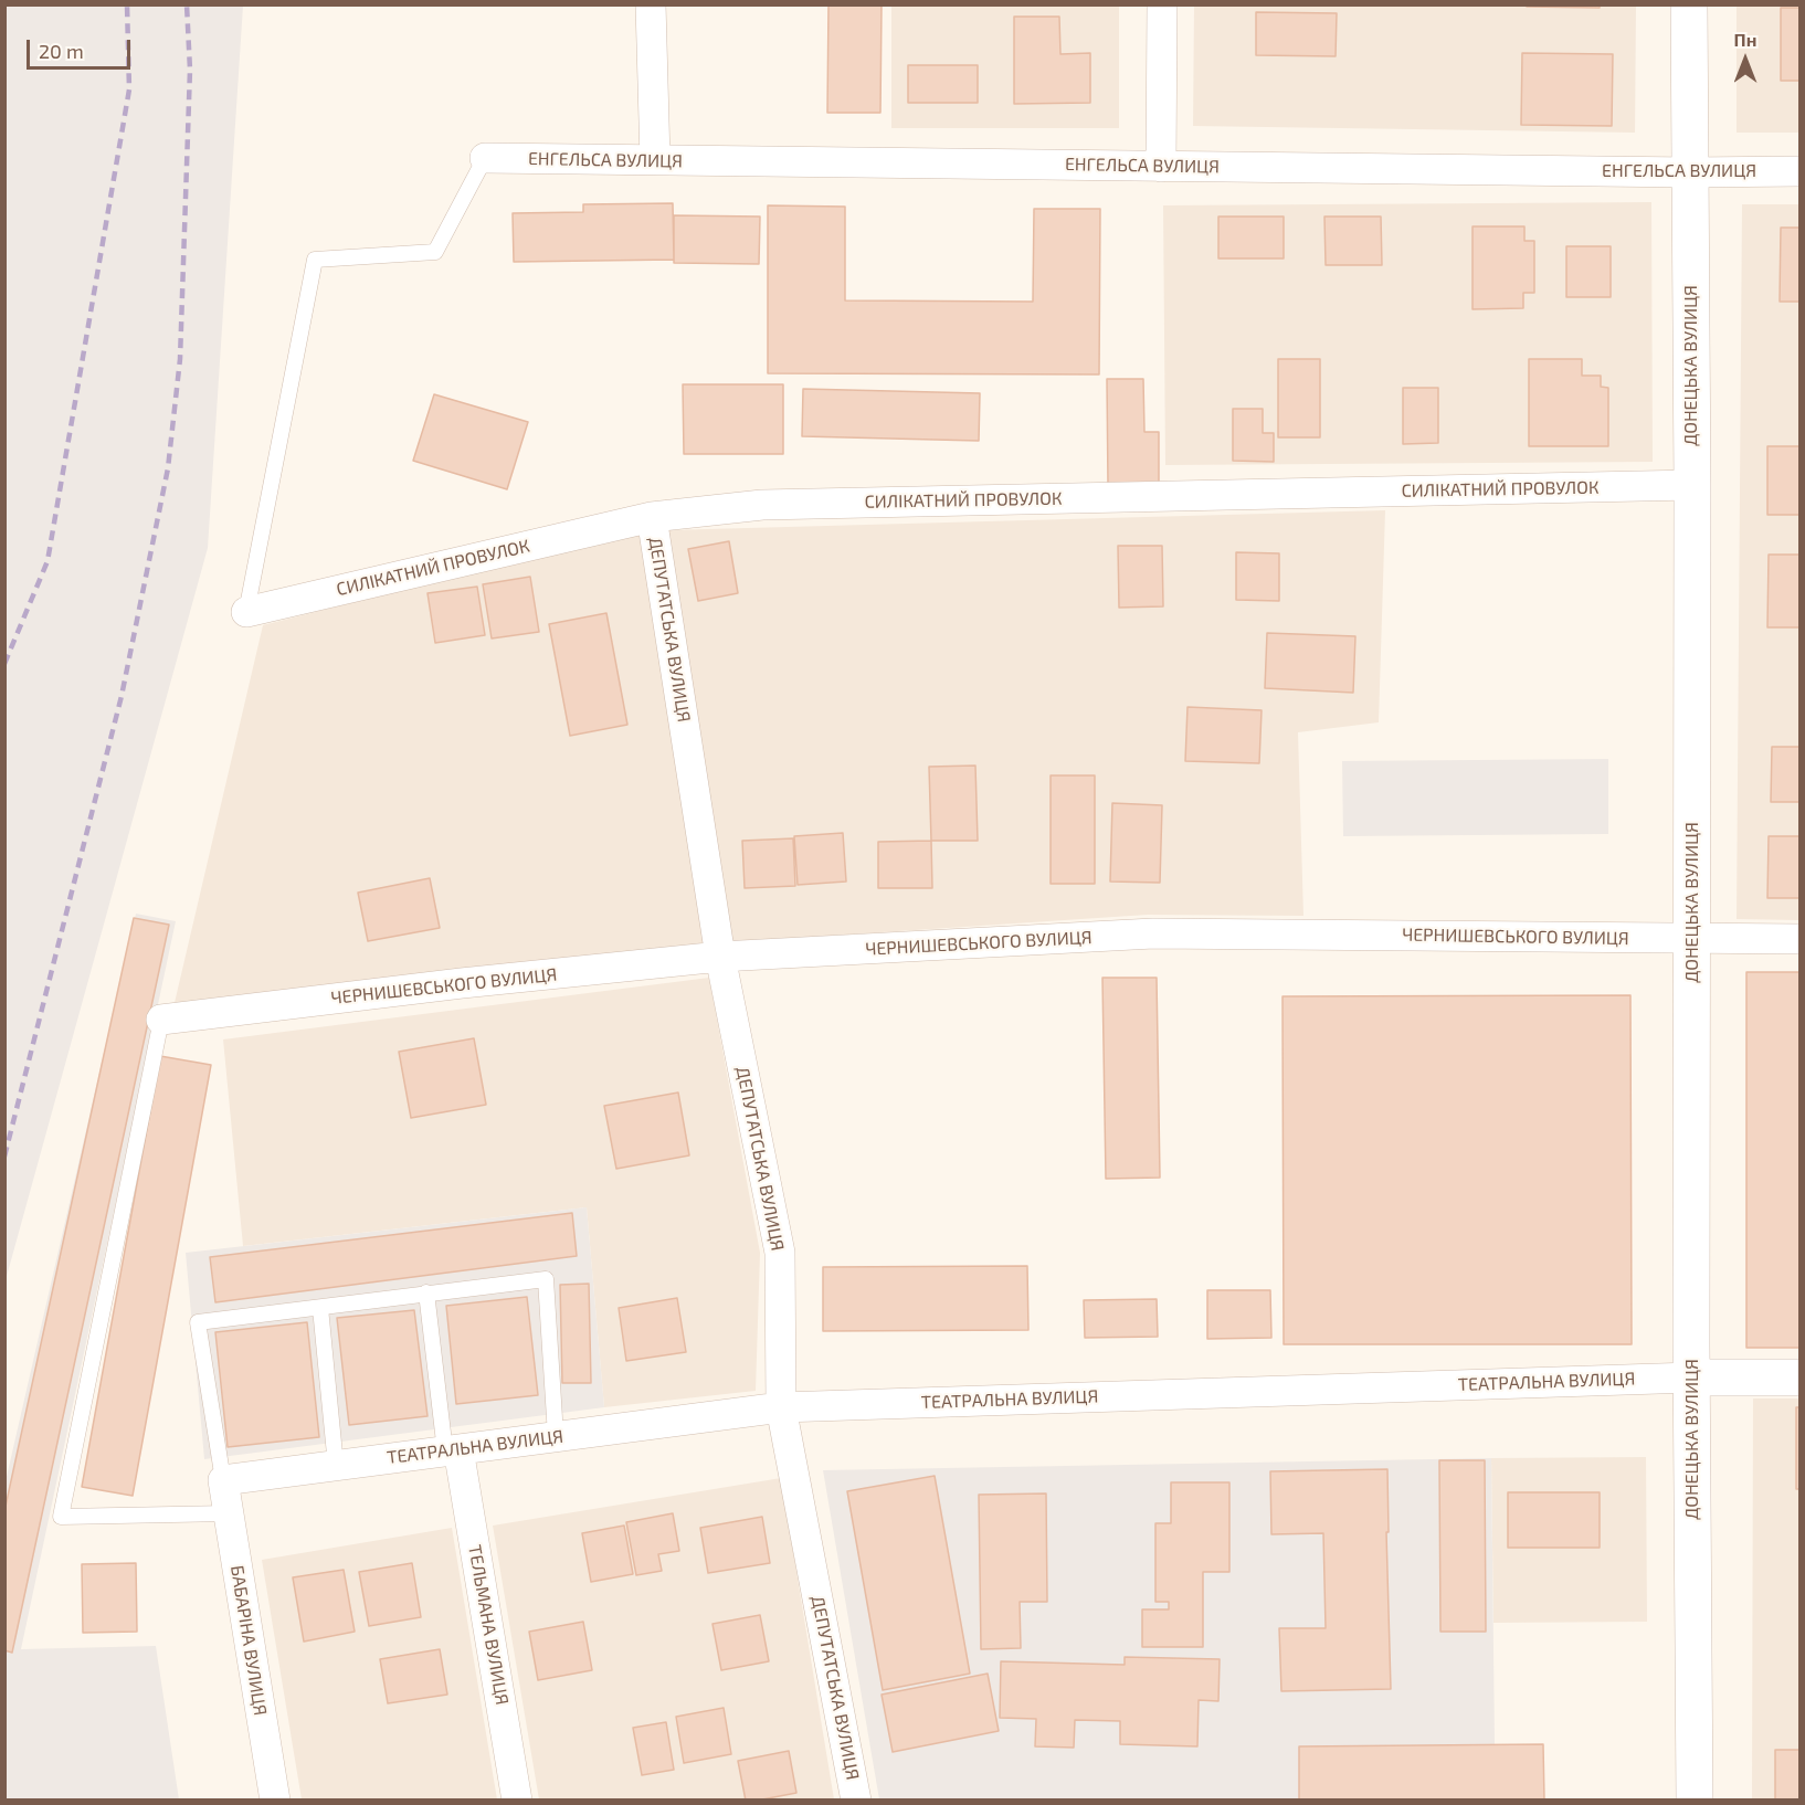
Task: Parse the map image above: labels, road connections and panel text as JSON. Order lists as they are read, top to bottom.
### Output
{
  "streets": {
    "street": [
      "ЕНГЕЛЬСА ВУЛИЦЯ",
      "ДОНЕЦЬКА ВУЛИЦЯ",
      "СИЛІКАТНИЙ ПРОВУЛОК",
      "ДЕПУТАТСЬКА ВУЛИЦЯ",
      "ЧЕРНИШЕВСЬКОГО ВУЛИЦЯ",
      "ТЕАТРАЛЬНА ВУЛИЦЯ",
      "ТЕЛЬМАНА ВУЛИЦЯ",
      "БАБАРІНА ВУЛИЦЯ"
    ]
  },
  "crossings": [
    ["ЕНГЕЛЬСА ВУЛИЦЯ", "ДОНЕЦЬКА ВУЛИЦЯ"],
    ["ДОНЕЦЬКА ВУЛИЦЯ", "СИЛІКАТНИЙ ПРОВУЛОК"],
    ["ДОНЕЦЬКА ВУЛИЦЯ", "ЧЕРНИШЕВСЬКОГО ВУЛИЦЯ"],
    ["ДОНЕЦЬКА ВУЛИЦЯ", "ТЕАТРАЛЬНА ВУЛИЦЯ"],
    ["СИЛІКАТНИЙ ПРОВУЛОК", "ДЕПУТАТСЬКА ВУЛИЦЯ"],
    ["ДЕПУТАТСЬКА ВУЛИЦЯ", "ЧЕРНИШЕВСЬКОГО ВУЛИЦЯ"],
    ["ДЕПУТАТСЬКА ВУЛИЦЯ", "ТЕАТРАЛЬНА ВУЛИЦЯ"],
    ["ТЕАТРАЛЬНА ВУЛИЦЯ", "ТЕЛЬМАНА ВУЛИЦЯ"],
    ["ТЕАТРАЛЬНА ВУЛИЦЯ", "БАБАРІНА ВУЛИЦЯ"]
  ],
  "scale_bar": "20 m",
  "north": "top"
}
